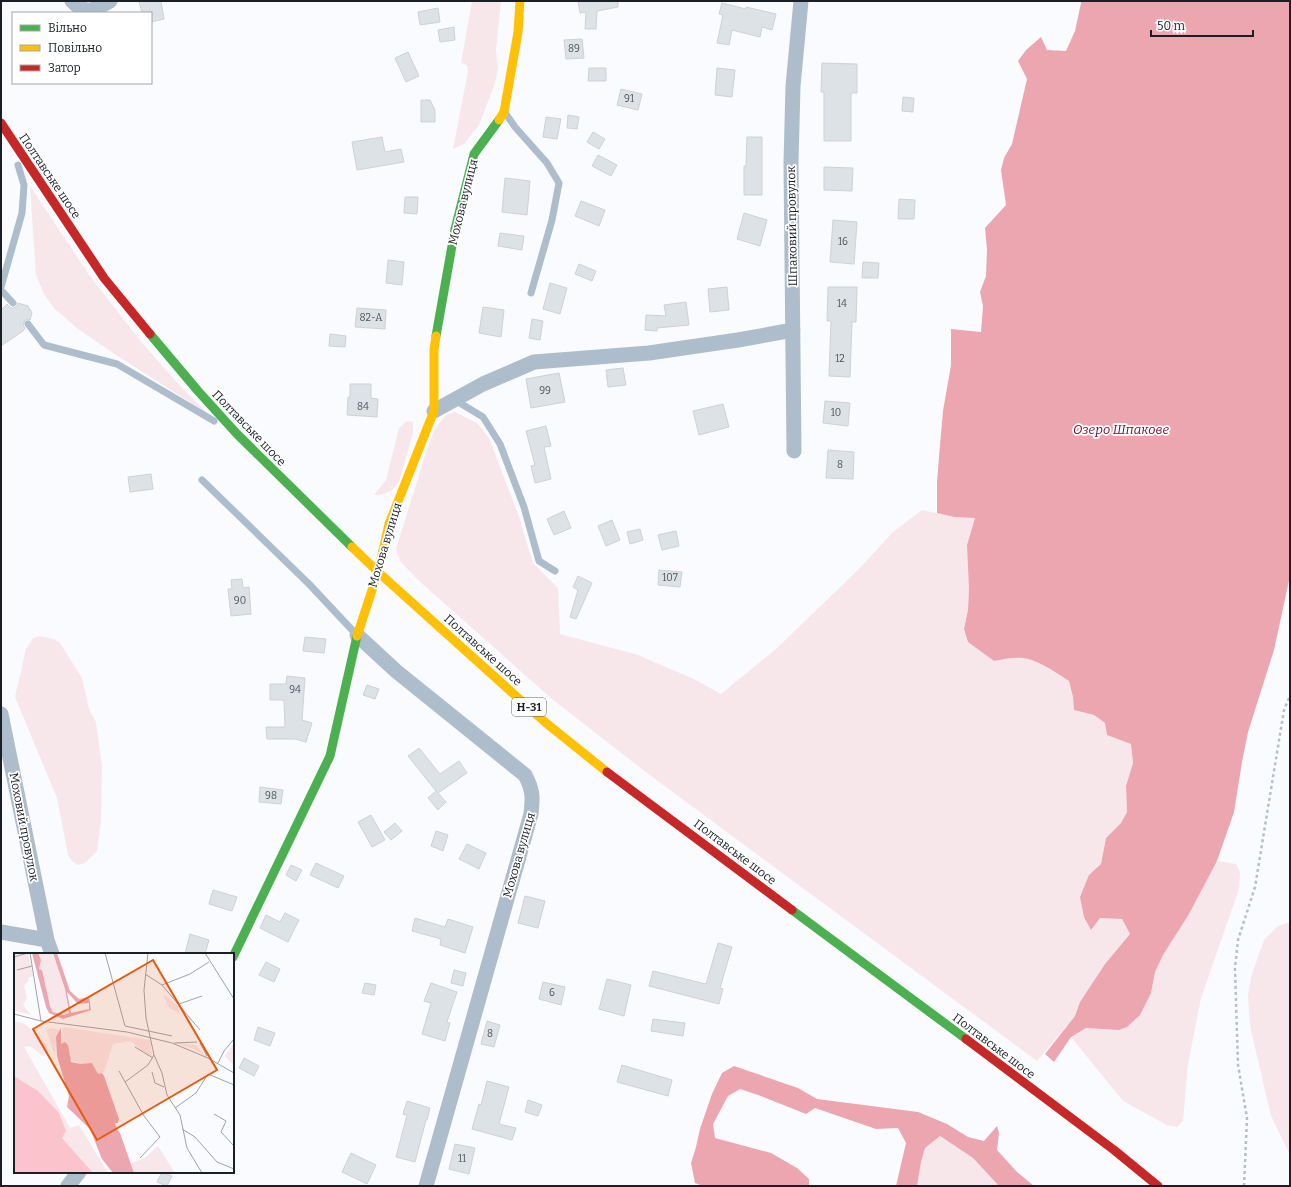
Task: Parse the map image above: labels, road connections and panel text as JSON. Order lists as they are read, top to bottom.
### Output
{
  "streets": {
    "main road": ["Полтавське шосе", "Мохова вулиця", "Н-31"],
    "street": ["Шпаковий провулок", "Моховий провулок"]
  },
  "crossings": [
    ["Полтавське шосе", "Мохова вулиця"]
  ],
  "water": ["Озеро Шпакове"],
  "house_numbers": [
    "89",
    "91",
    "16",
    "14",
    "82-А",
    "12",
    "99",
    "84",
    "10",
    "8",
    "107",
    "90",
    "94",
    "98",
    "6",
    "8",
    "11"
  ],
  "legend": ["Вільно", "Повільно", "Затор"],
  "scale_bar": "50 m"
}
